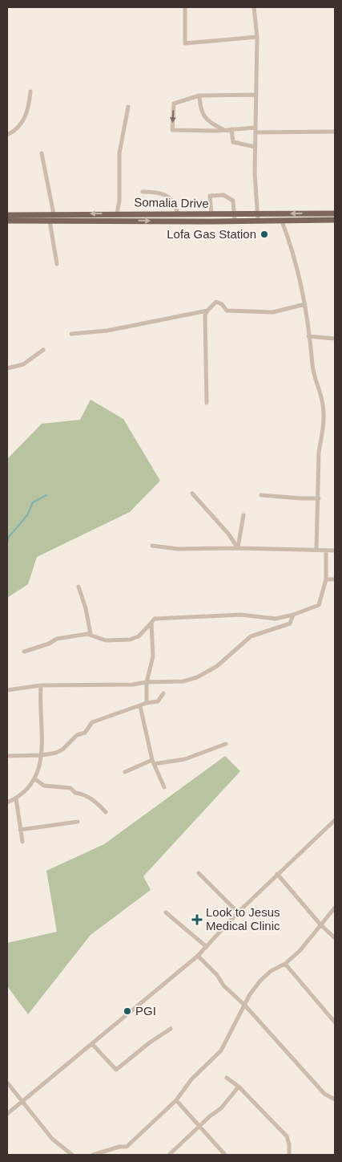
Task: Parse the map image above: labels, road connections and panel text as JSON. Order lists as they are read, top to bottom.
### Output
{
  "streets": {
    "main road": ["Somalia Drive"]
  },
  "places": {
    "other": ["Lofa Gas Station", "PGI"],
    "health": ["Look to Jesus Medical Clinic"]
  }
}
